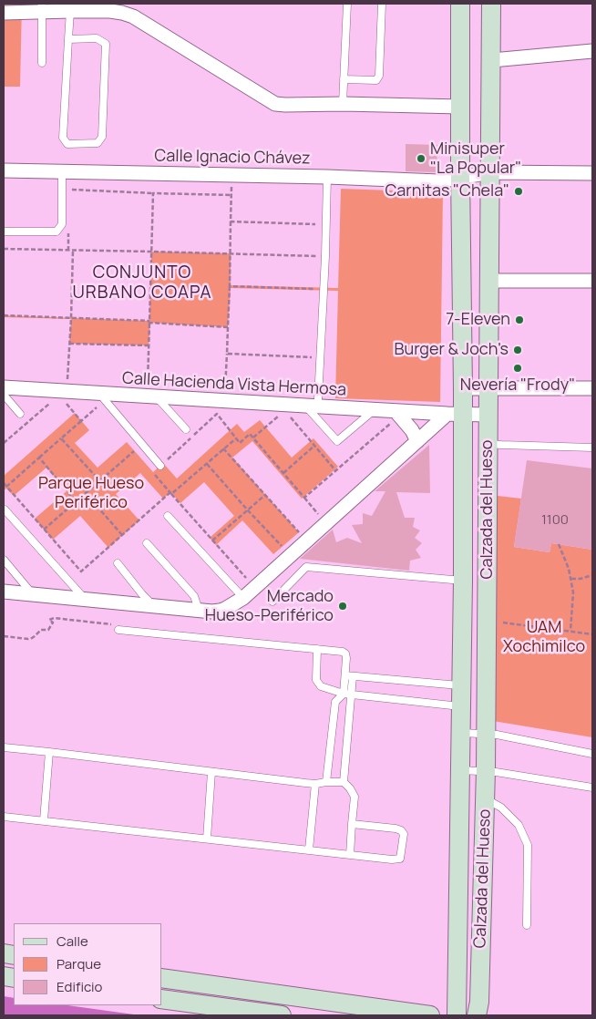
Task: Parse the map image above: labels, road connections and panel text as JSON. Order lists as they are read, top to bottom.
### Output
{
  "streets": {
    "main road": ["Calzada del Hueso"],
    "street": ["Calle Ignacio Chávez", "Calle Hacienda Vista Hermosa"]
  },
  "crossings": [
    ["Calle Ignacio Chávez", "Calzada del Hueso"],
    ["Calle Hacienda Vista Hermosa", "Calzada del Hueso"]
  ],
  "districts": ["CONJUNTO URBANO COAPA"],
  "parks": ["Parque Hueso Periférico", "UAM Xochimilco"],
  "places": [
    "Minisuper \"La Popular\"",
    "Carnitas \"Chela\"",
    "7-Eleven",
    "Burger & Joch's",
    "Nevería \"Frody\"",
    "Mercado Hueso-Periférico"
  ],
  "house_numbers": ["1100"],
  "legend": ["Calle", "Parque", "Edificio"]
}
